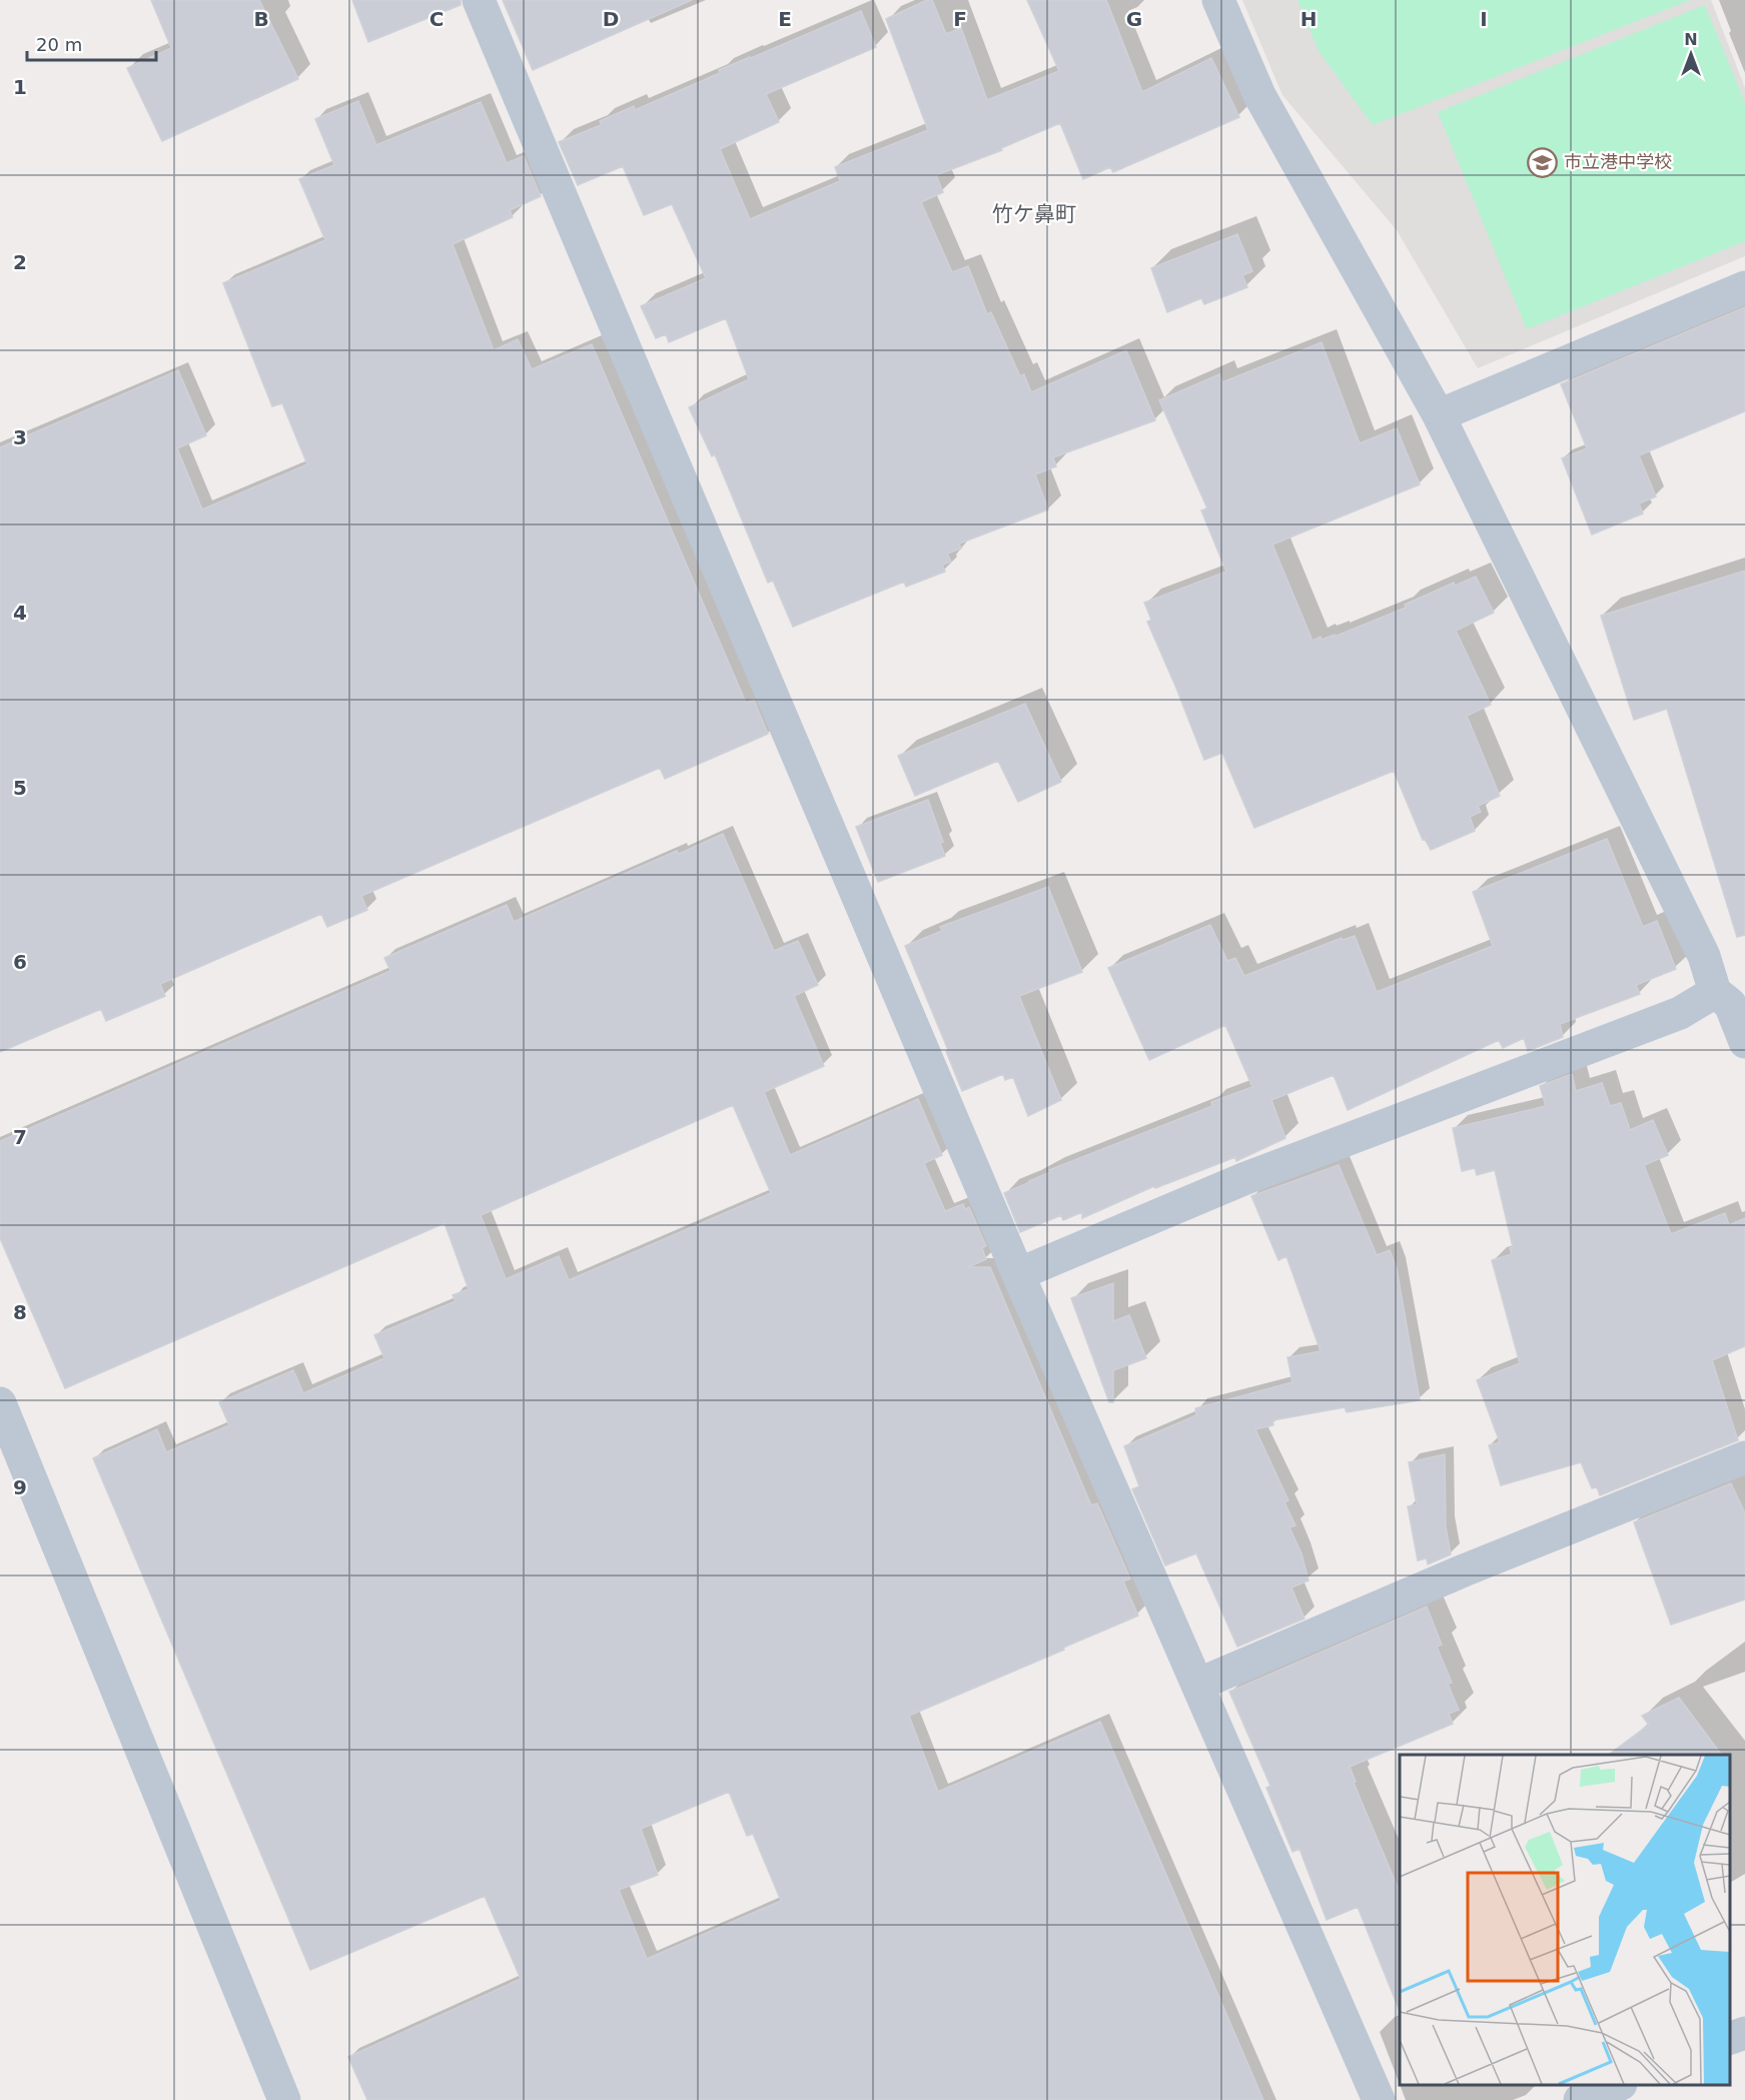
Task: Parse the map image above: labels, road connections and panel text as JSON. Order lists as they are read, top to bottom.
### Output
{
  "districts": ["竹ケ鼻町"],
  "places": {
    "school or university": ["市立港中学校"]
  },
  "scale_bar": "20 m",
  "north": "top",
  "grid": {
    "columns": [
      "B",
      "C",
      "D",
      "E",
      "F",
      "G",
      "H",
      "I"
    ],
    "rows": [
      "1",
      "2",
      "3",
      "4",
      "5",
      "6",
      "7",
      "8",
      "9"
    ]
  }
}
